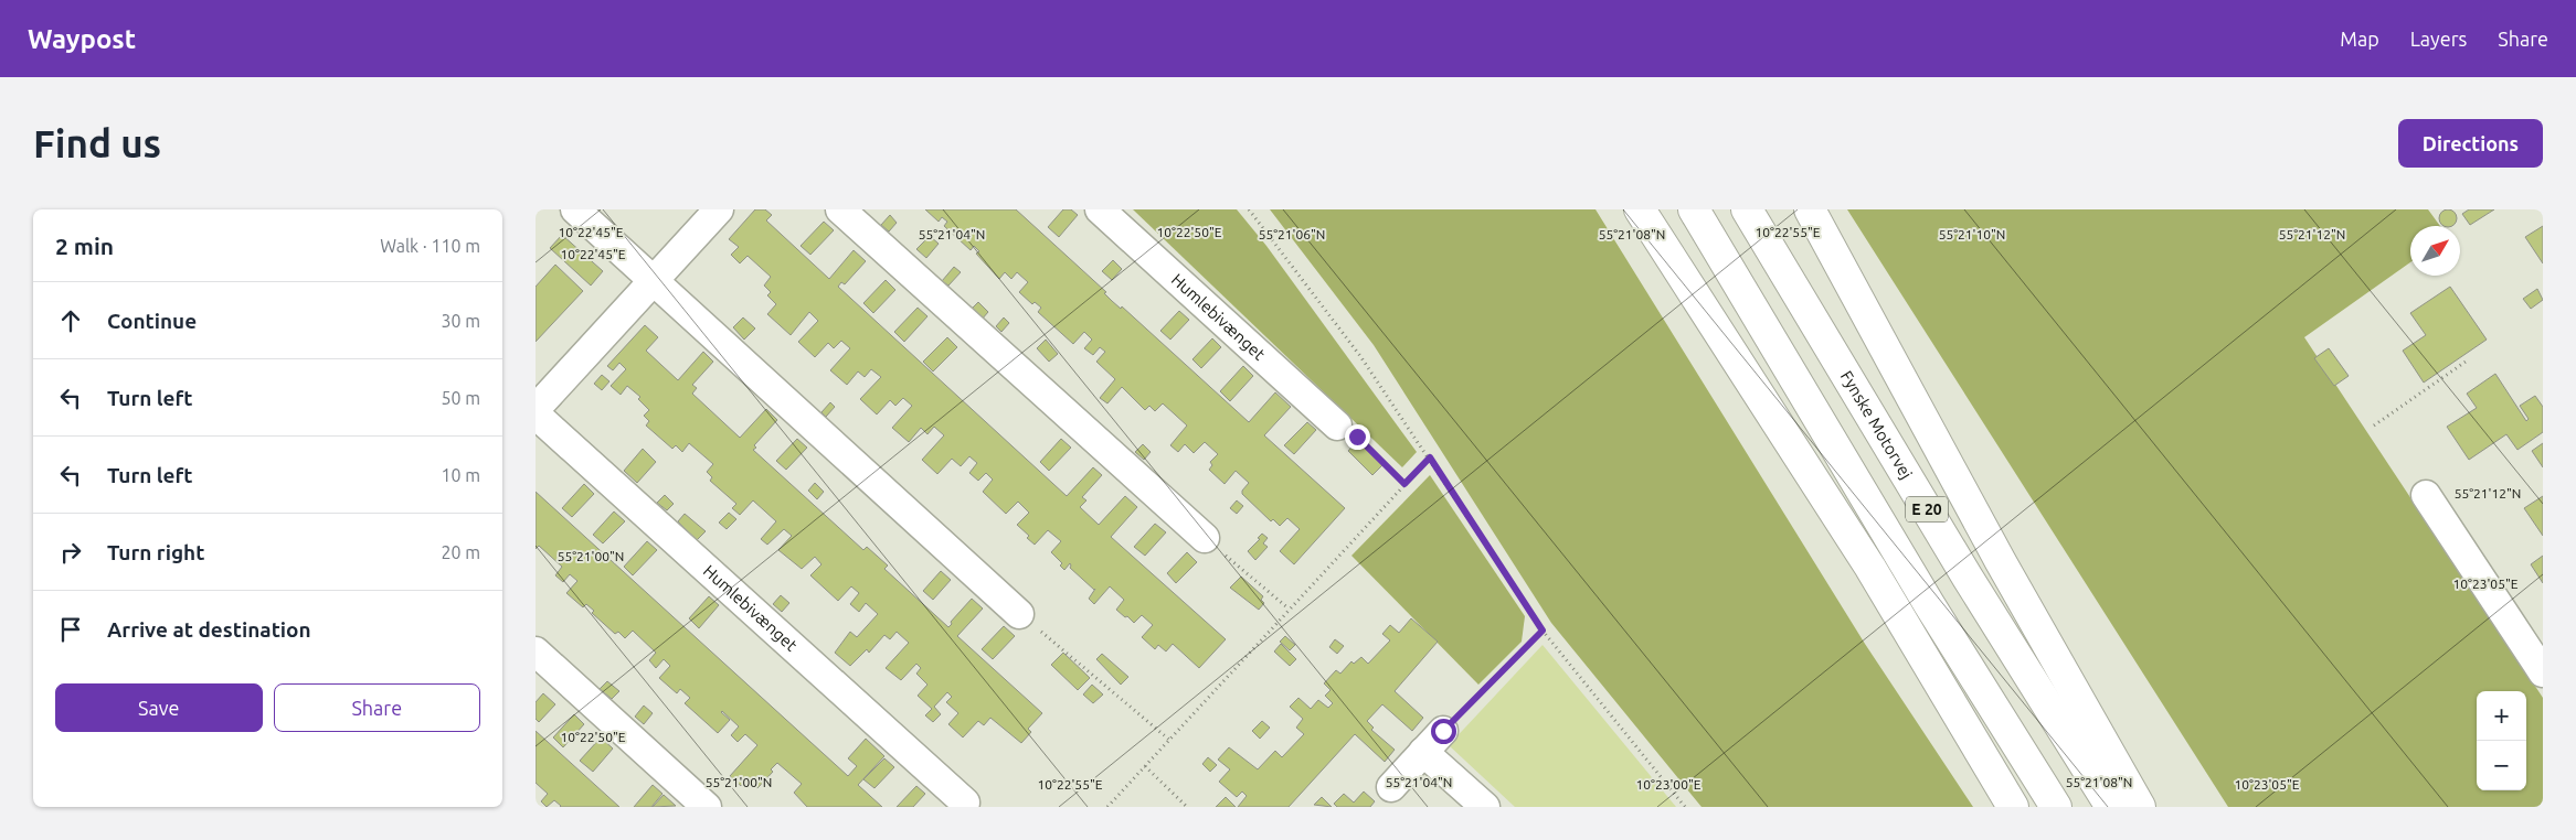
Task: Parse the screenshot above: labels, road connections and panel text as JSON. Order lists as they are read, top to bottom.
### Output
{
  "streets": {
    "highway": ["Fynske Motorvej", "E 20"],
    "street": ["Humlebivænget"]
  },
  "north": "top right",
  "page": {
    "header": "Waypost",
    "nav": ["Map", "Layers", "Share"],
    "buttons": [
      "Directions",
      ["Save", "Share"]
    ],
    "title": "Find us",
    "heading": ["2 min", "Walk · 110 m"],
    "list": [
      ["Continue", "30 m"],
      ["Turn left", "50 m"],
      ["Turn left", "10 m"],
      ["Turn right", "20 m"],
      "Arrive at destination"
    ],
    "map_buttons": ["+", "−"]
  },
  "coordinates": [
    "10°22'55\"E",
    "10°22'45\"E",
    "10°22'50\"E",
    "55°21'04\"N",
    "55°21'06\"N",
    "55°21'08\"N",
    "55°21'10\"N",
    "55°21'12\"N",
    "55°21'00\"N",
    "10°23'05\"E",
    "10°23'00\"E"
  ]
}
